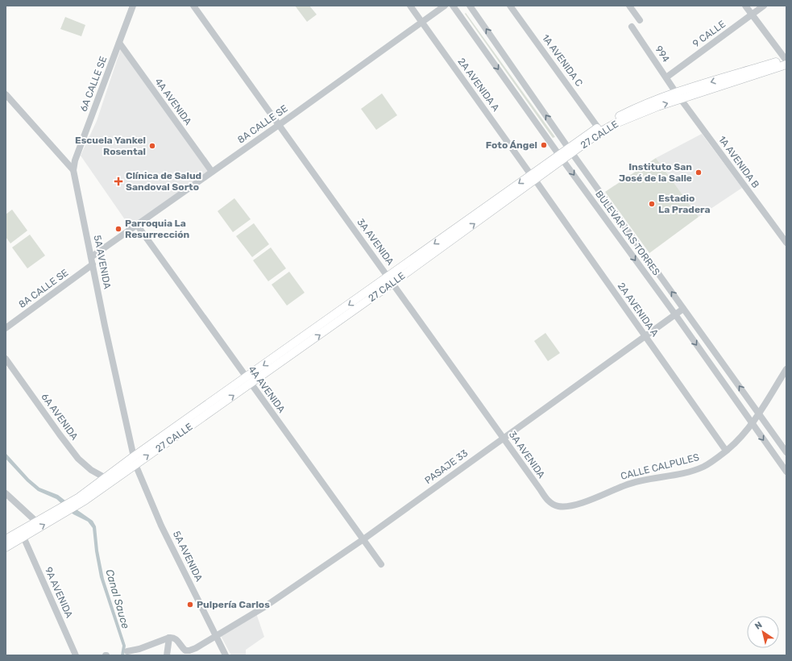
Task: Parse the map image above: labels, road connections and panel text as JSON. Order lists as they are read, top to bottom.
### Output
{
  "streets": {
    "main road": ["27 CALLE"],
    "street": [
      "9 CALLE",
      "994",
      "1A AVENIDA C",
      "6A CALLE SE",
      "2A AVENIDA A",
      "4A AVENIDA",
      "8A CALLE SE",
      "1A AVENIDA B",
      "BULEVAR LAS TORRES",
      "3A AVENIDA",
      "5A AVENIDA",
      "6A AVENIDA",
      "PASAJE 33",
      "CALLE CALPULES",
      "9A AVENIDA"
    ]
  },
  "crossings": [
    ["9 CALLE", "994"],
    ["994", "27 CALLE"],
    ["994", "1A AVENIDA B"],
    ["1A AVENIDA C", "27 CALLE"],
    ["6A CALLE SE", "4A AVENIDA"],
    ["6A CALLE SE", "5A AVENIDA"],
    ["2A AVENIDA A", "8A CALLE SE"],
    ["2A AVENIDA A", "27 CALLE"],
    ["2A AVENIDA A", "PASAJE 33"],
    ["2A AVENIDA A", "CALLE CALPULES"],
    ["4A AVENIDA", "8A CALLE SE"],
    ["4A AVENIDA", "27 CALLE"],
    ["4A AVENIDA", "PASAJE 33"],
    ["8A CALLE SE", "3A AVENIDA"],
    ["8A CALLE SE", "5A AVENIDA"],
    ["27 CALLE", "1A AVENIDA B"],
    ["27 CALLE", "BULEVAR LAS TORRES"],
    ["27 CALLE", "3A AVENIDA"],
    ["27 CALLE", "5A AVENIDA"],
    ["27 CALLE", "6A AVENIDA"],
    ["27 CALLE", "9A AVENIDA"],
    ["BULEVAR LAS TORRES", "PASAJE 33"],
    ["BULEVAR LAS TORRES", "CALLE CALPULES"],
    ["3A AVENIDA", "PASAJE 33"],
    ["3A AVENIDA", "CALLE CALPULES"],
    ["5A AVENIDA", "PASAJE 33"]
  ],
  "water": ["Canal Sauce"],
  "places": {
    "other": [
      "Foto Ángel",
      "Escuela Yankel Rosental",
      "Instituto San José de la Salle",
      "Estadio La Pradera",
      "Parroquia La Resurrección",
      "Pulpería Carlos"
    ],
    "health": ["Clínica de Salud Sandoval Sorto"]
  },
  "north": "top left"
}
